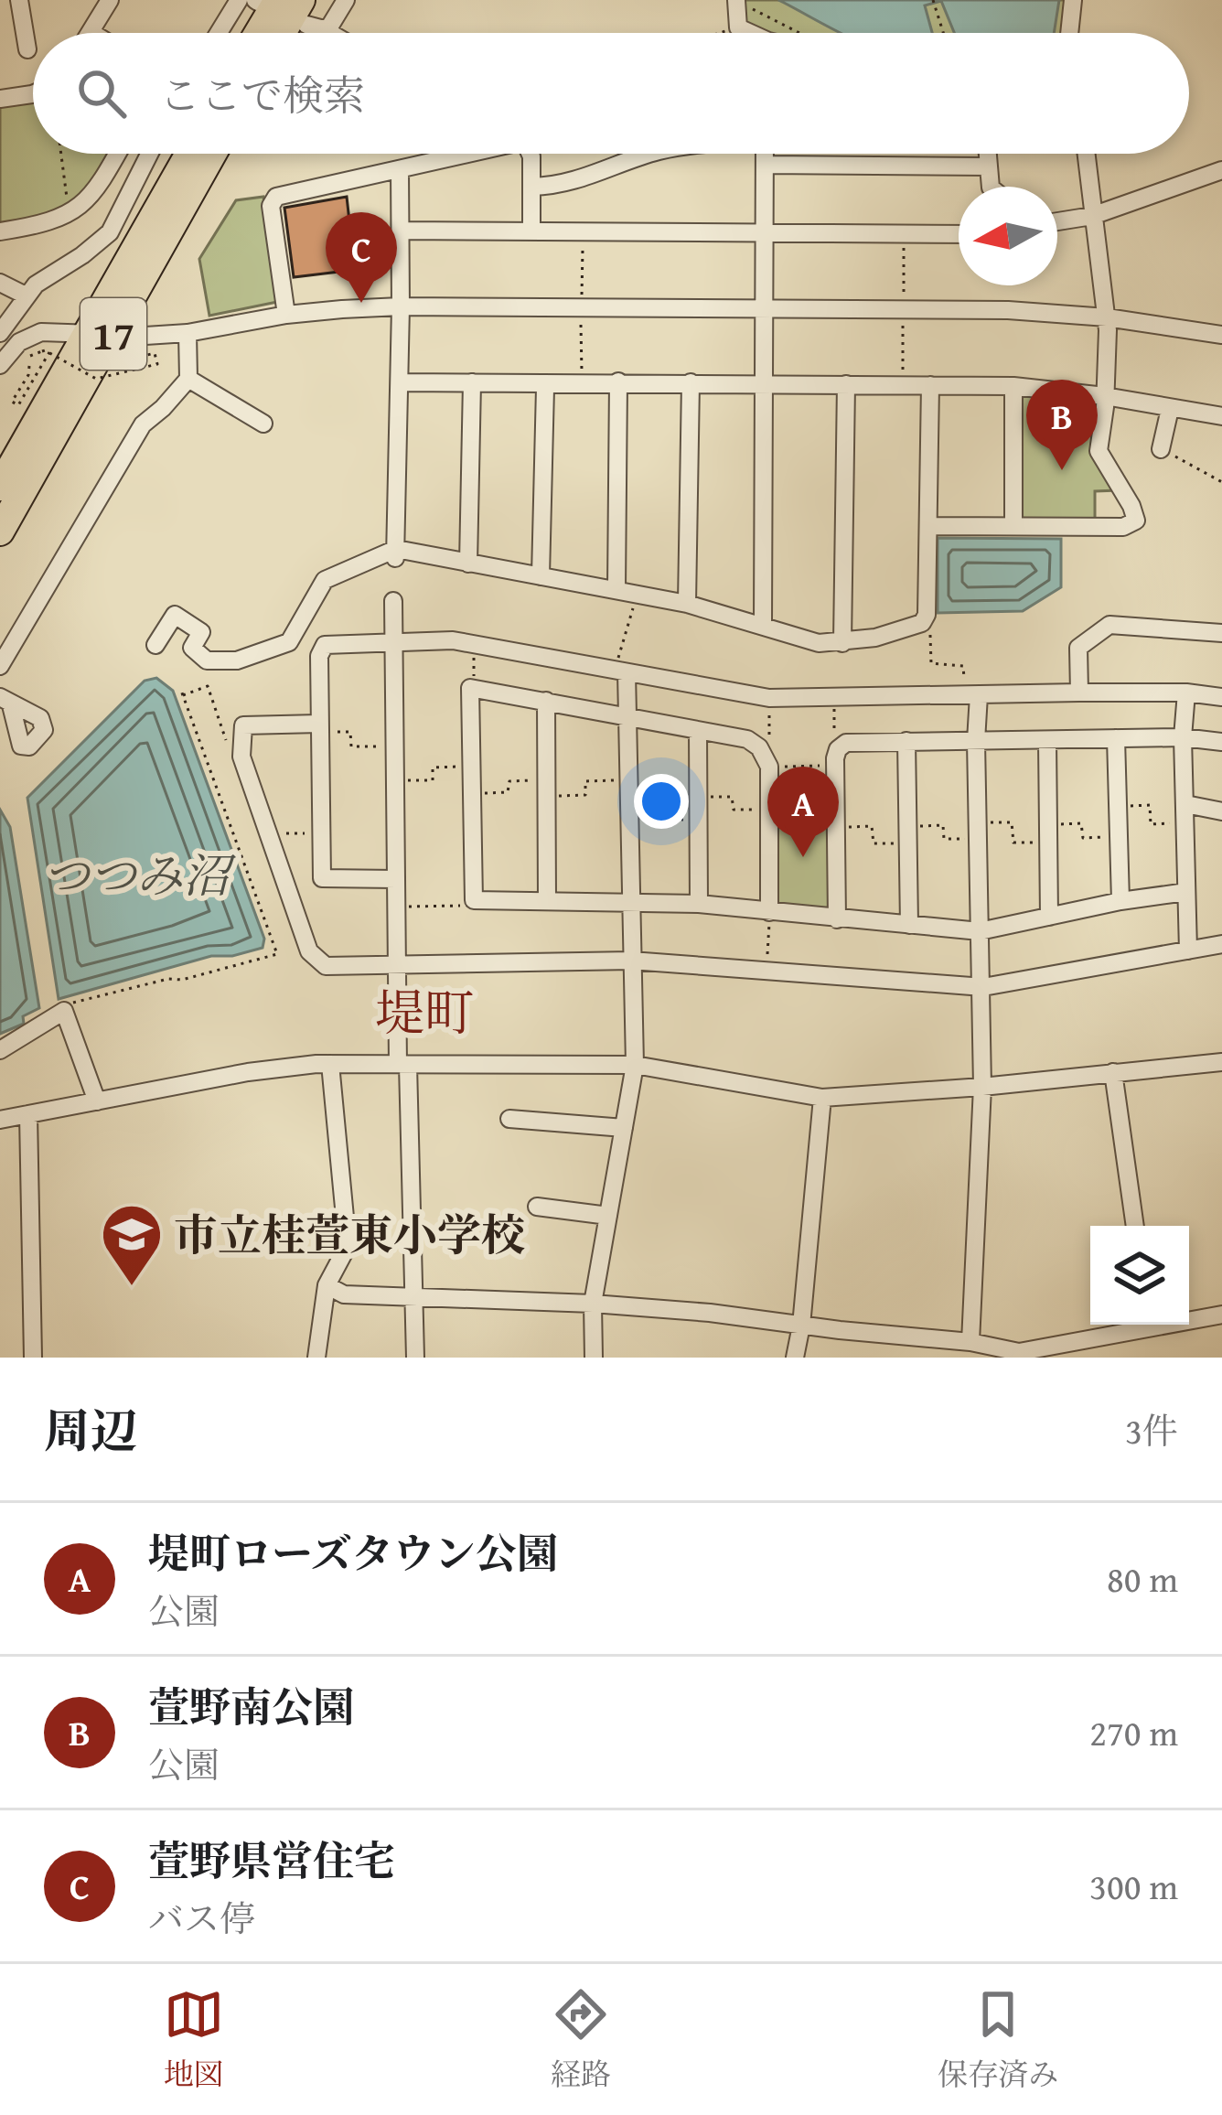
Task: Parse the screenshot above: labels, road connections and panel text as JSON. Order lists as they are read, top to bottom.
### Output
{
  "streets": {
    "highway": ["17"]
  },
  "districts": ["堤町"],
  "water": ["つつみ沼"],
  "places": {
    "school or university": ["市立桂萱東小学校"]
  },
  "north": "left",
  "page": {
    "search": "ここで検索",
    "pins": ["C", "B", "A"],
    "heading": ["周辺", "3件"],
    "list": [
      {
        "mark": "A",
        "name": "堤町ローズタウン公園",
        "note": "公園",
        "value": "80 m"
      },
      {
        "mark": "B",
        "name": "萱野南公園",
        "note": "公園",
        "value": "270 m"
      },
      {
        "mark": "C",
        "name": "萱野県営住宅",
        "note": "バス停",
        "value": "300 m"
      }
    ],
    "nav": ["地図", "経路", "保存済み"]
  }
}
